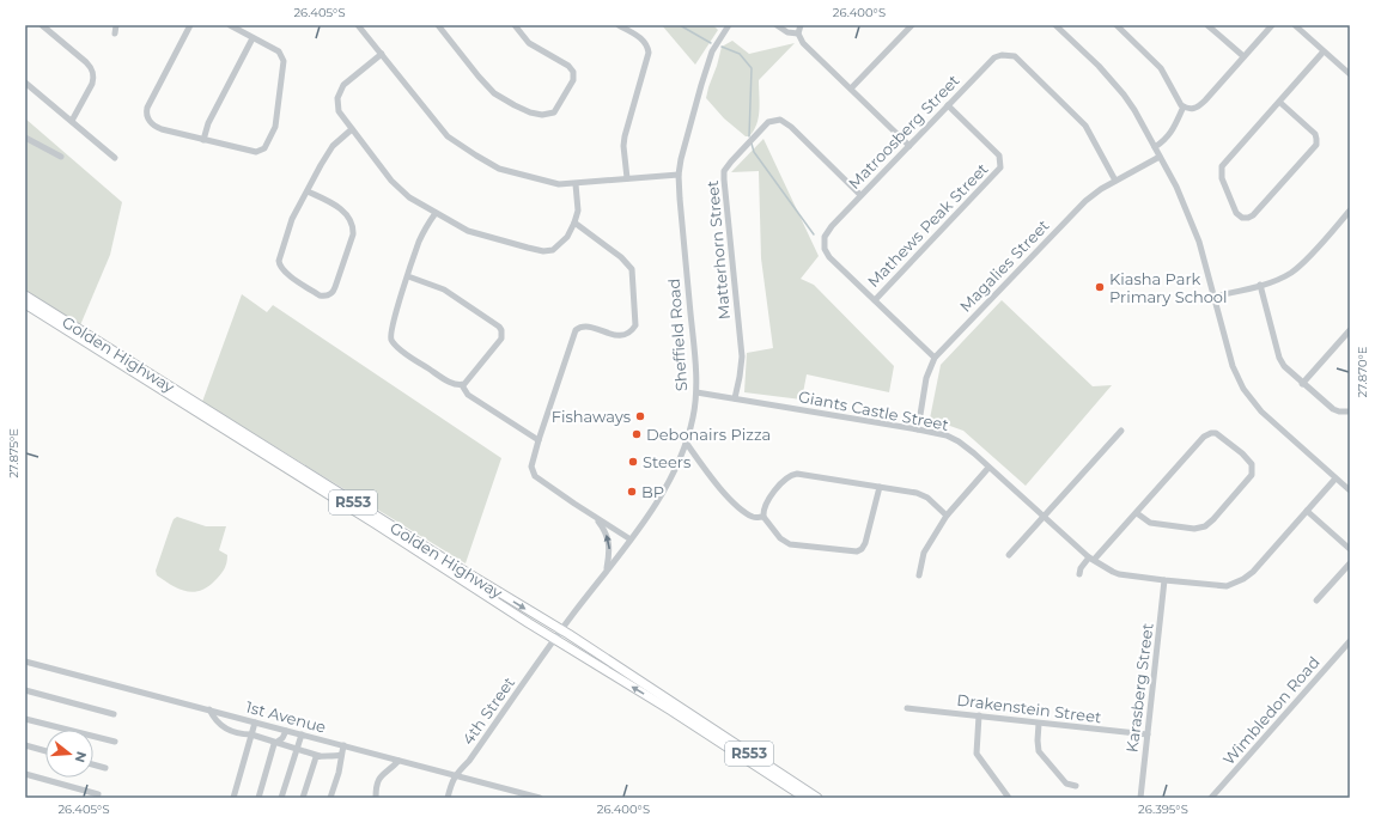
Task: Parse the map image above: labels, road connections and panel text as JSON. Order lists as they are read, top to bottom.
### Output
{
  "streets": {
    "main road": ["Golden Highway", "R553"],
    "street": [
      "Matroosberg Street",
      "Mathews Peak Street",
      "Matterhorn Street",
      "Magalies Street",
      "Sheffield Road",
      "Giants Castle Street",
      "Karasberg Street",
      "Drakenstein Street",
      "4th Street",
      "Wimbledon Road",
      "1st Avenue"
    ]
  },
  "crossings": [
    ["Matroosberg Street", "Mathews Peak Street"],
    ["Matroosberg Street", "Matterhorn Street"],
    ["Matroosberg Street", "Magalies Street"],
    ["Matterhorn Street", "Giants Castle Street"],
    ["Magalies Street", "Giants Castle Street"],
    ["Sheffield Road", "Golden Highway"],
    ["Sheffield Road", "Giants Castle Street"],
    ["Sheffield Road", "4th Street"],
    ["Golden Highway", "4th Street"],
    ["Giants Castle Street", "Karasberg Street"],
    ["Karasberg Street", "Drakenstein Street"],
    ["4th Street", "1st Avenue"]
  ],
  "places": [
    "Kiasha Park Primary School",
    "Fishaways",
    "Debonairs Pizza",
    "Steers",
    "BP"
  ],
  "north": "right",
  "coordinates": [
    "26.405°S",
    "26.400°S",
    "27.870°E",
    "27.875°E",
    "26.395°S"
  ]
}
